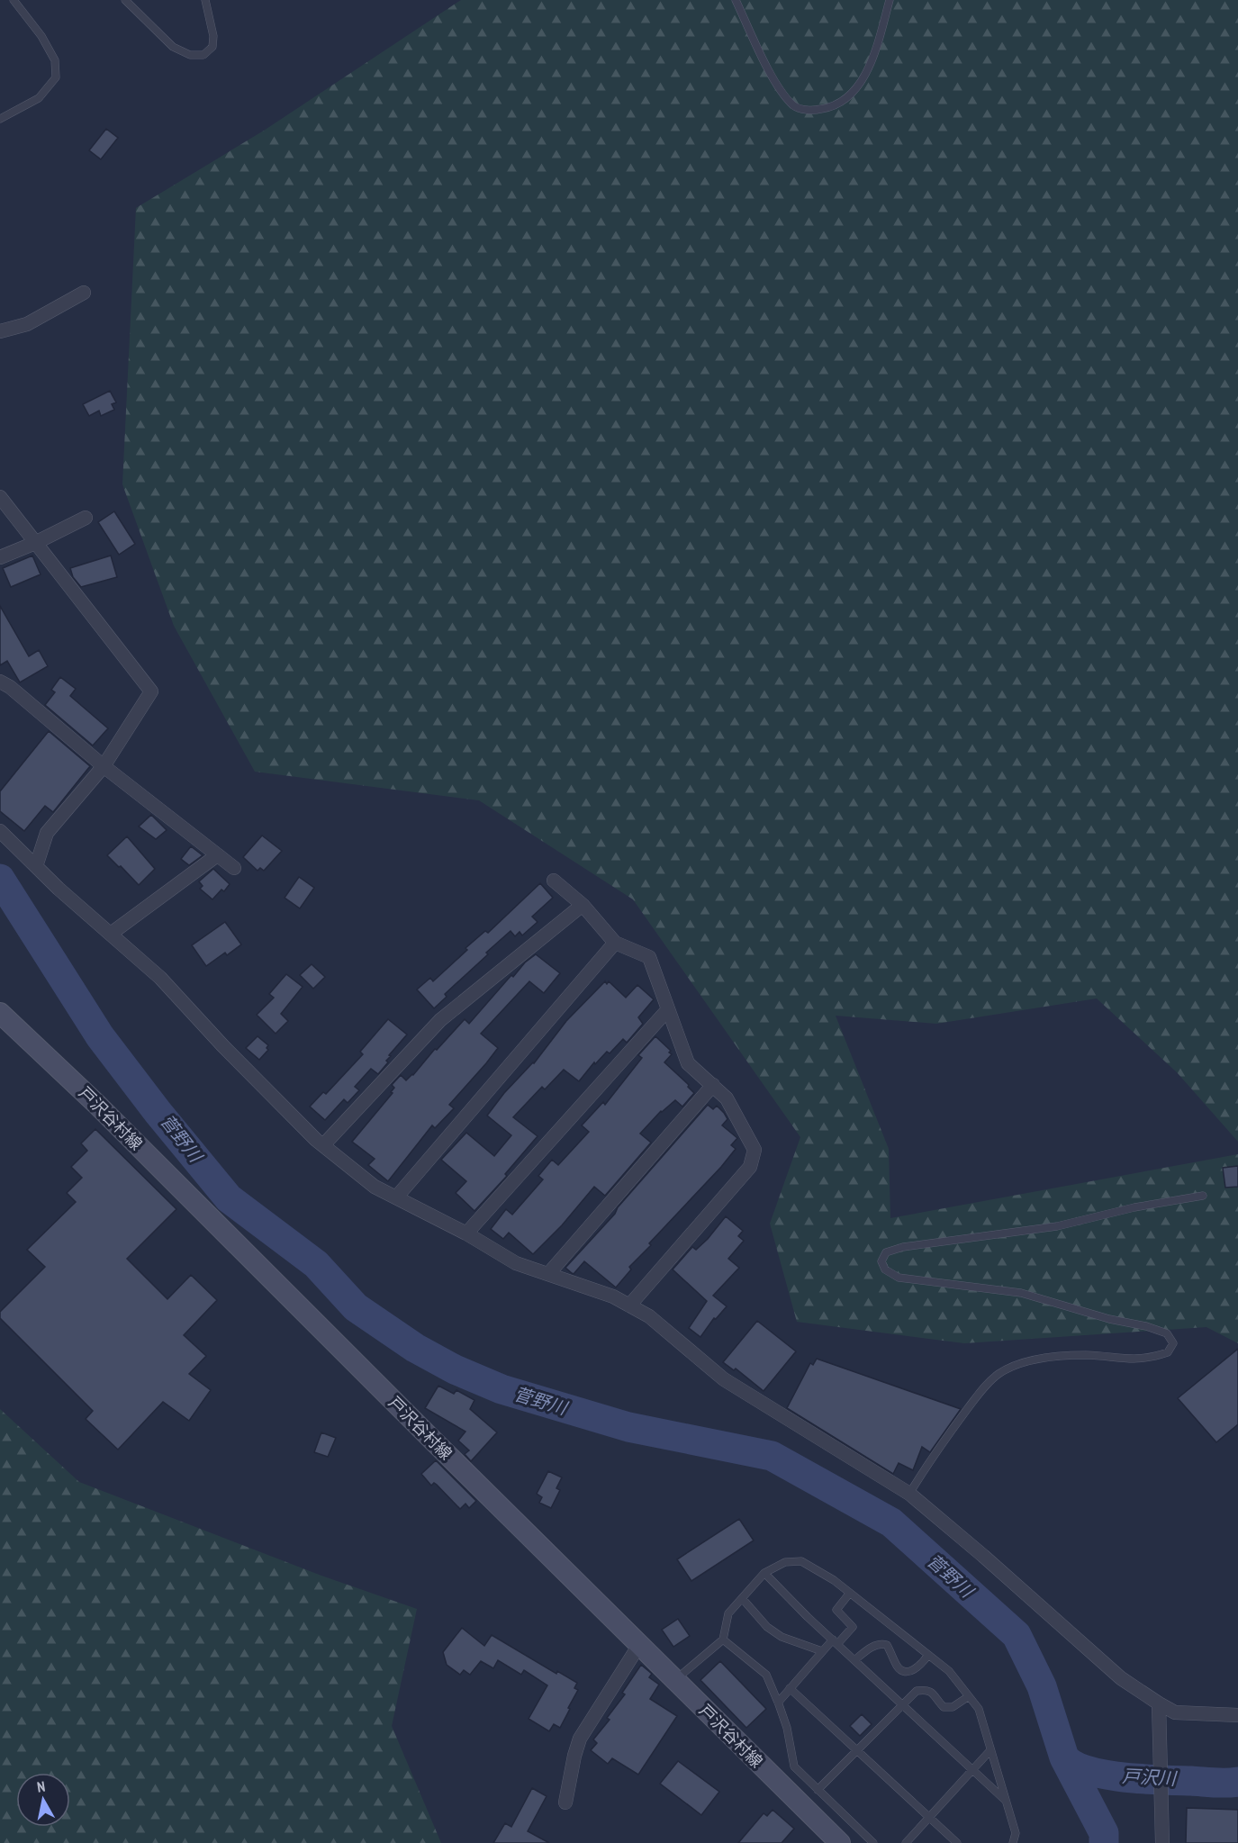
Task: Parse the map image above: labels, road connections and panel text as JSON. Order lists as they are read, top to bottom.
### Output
{
  "streets": {
    "main road": ["戸沢谷村線"]
  },
  "water": ["菅野川", "戸沢川"],
  "north": "top"
}
